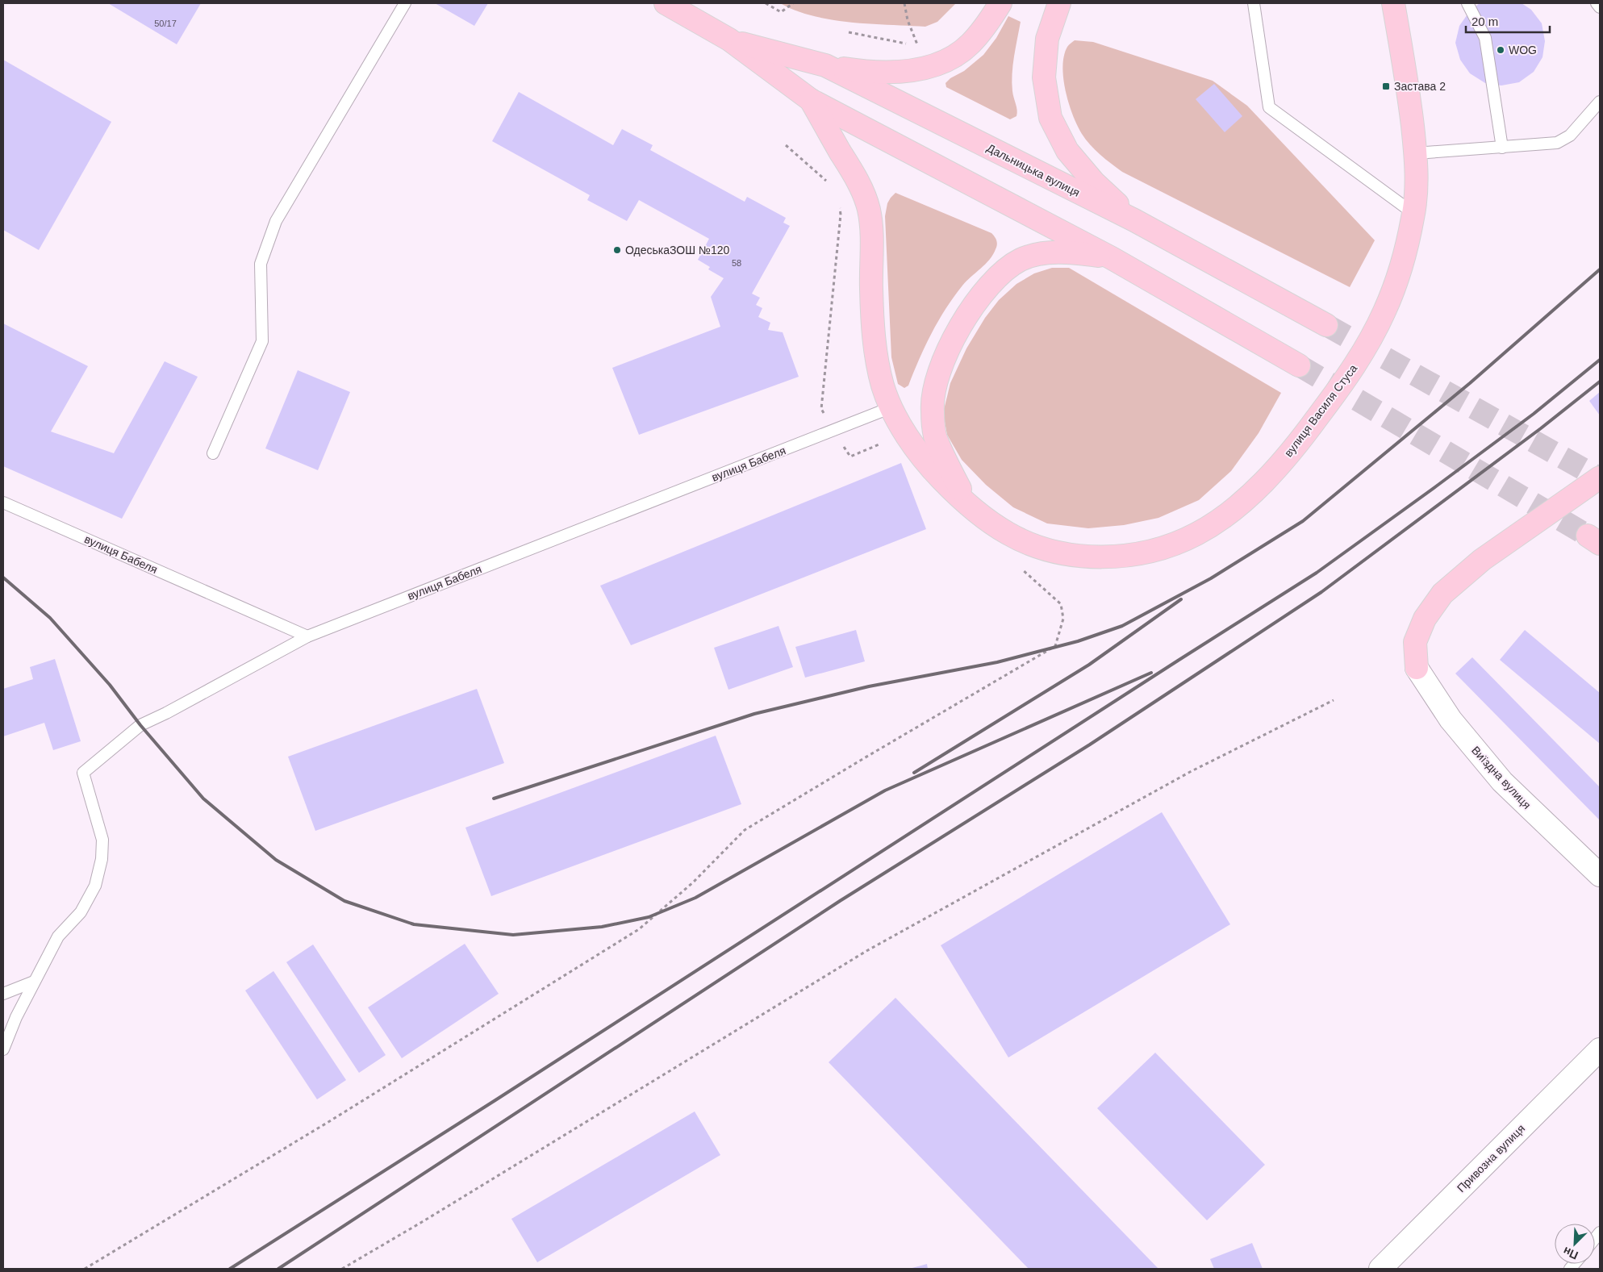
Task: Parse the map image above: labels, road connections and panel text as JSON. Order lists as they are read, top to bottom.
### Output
{
  "streets": {
    "main road": ["Дальницька вулиця", "вулиця Василя Стуса"],
    "street": ["Виїздна вулиця", "Привозна вулиця"],
    "lane": ["вулиця Бабеля"]
  },
  "crossings": [
    ["Дальницька вулиця", "вулиця Василя Стуса"]
  ],
  "places": {
    "other": ["WOG", "ОдеськаЗОШ №120"],
    "transit": ["Застава 2"]
  },
  "house_numbers": ["50/17", "58"],
  "scale_bar": "20 m",
  "north": "bottom left"
}
